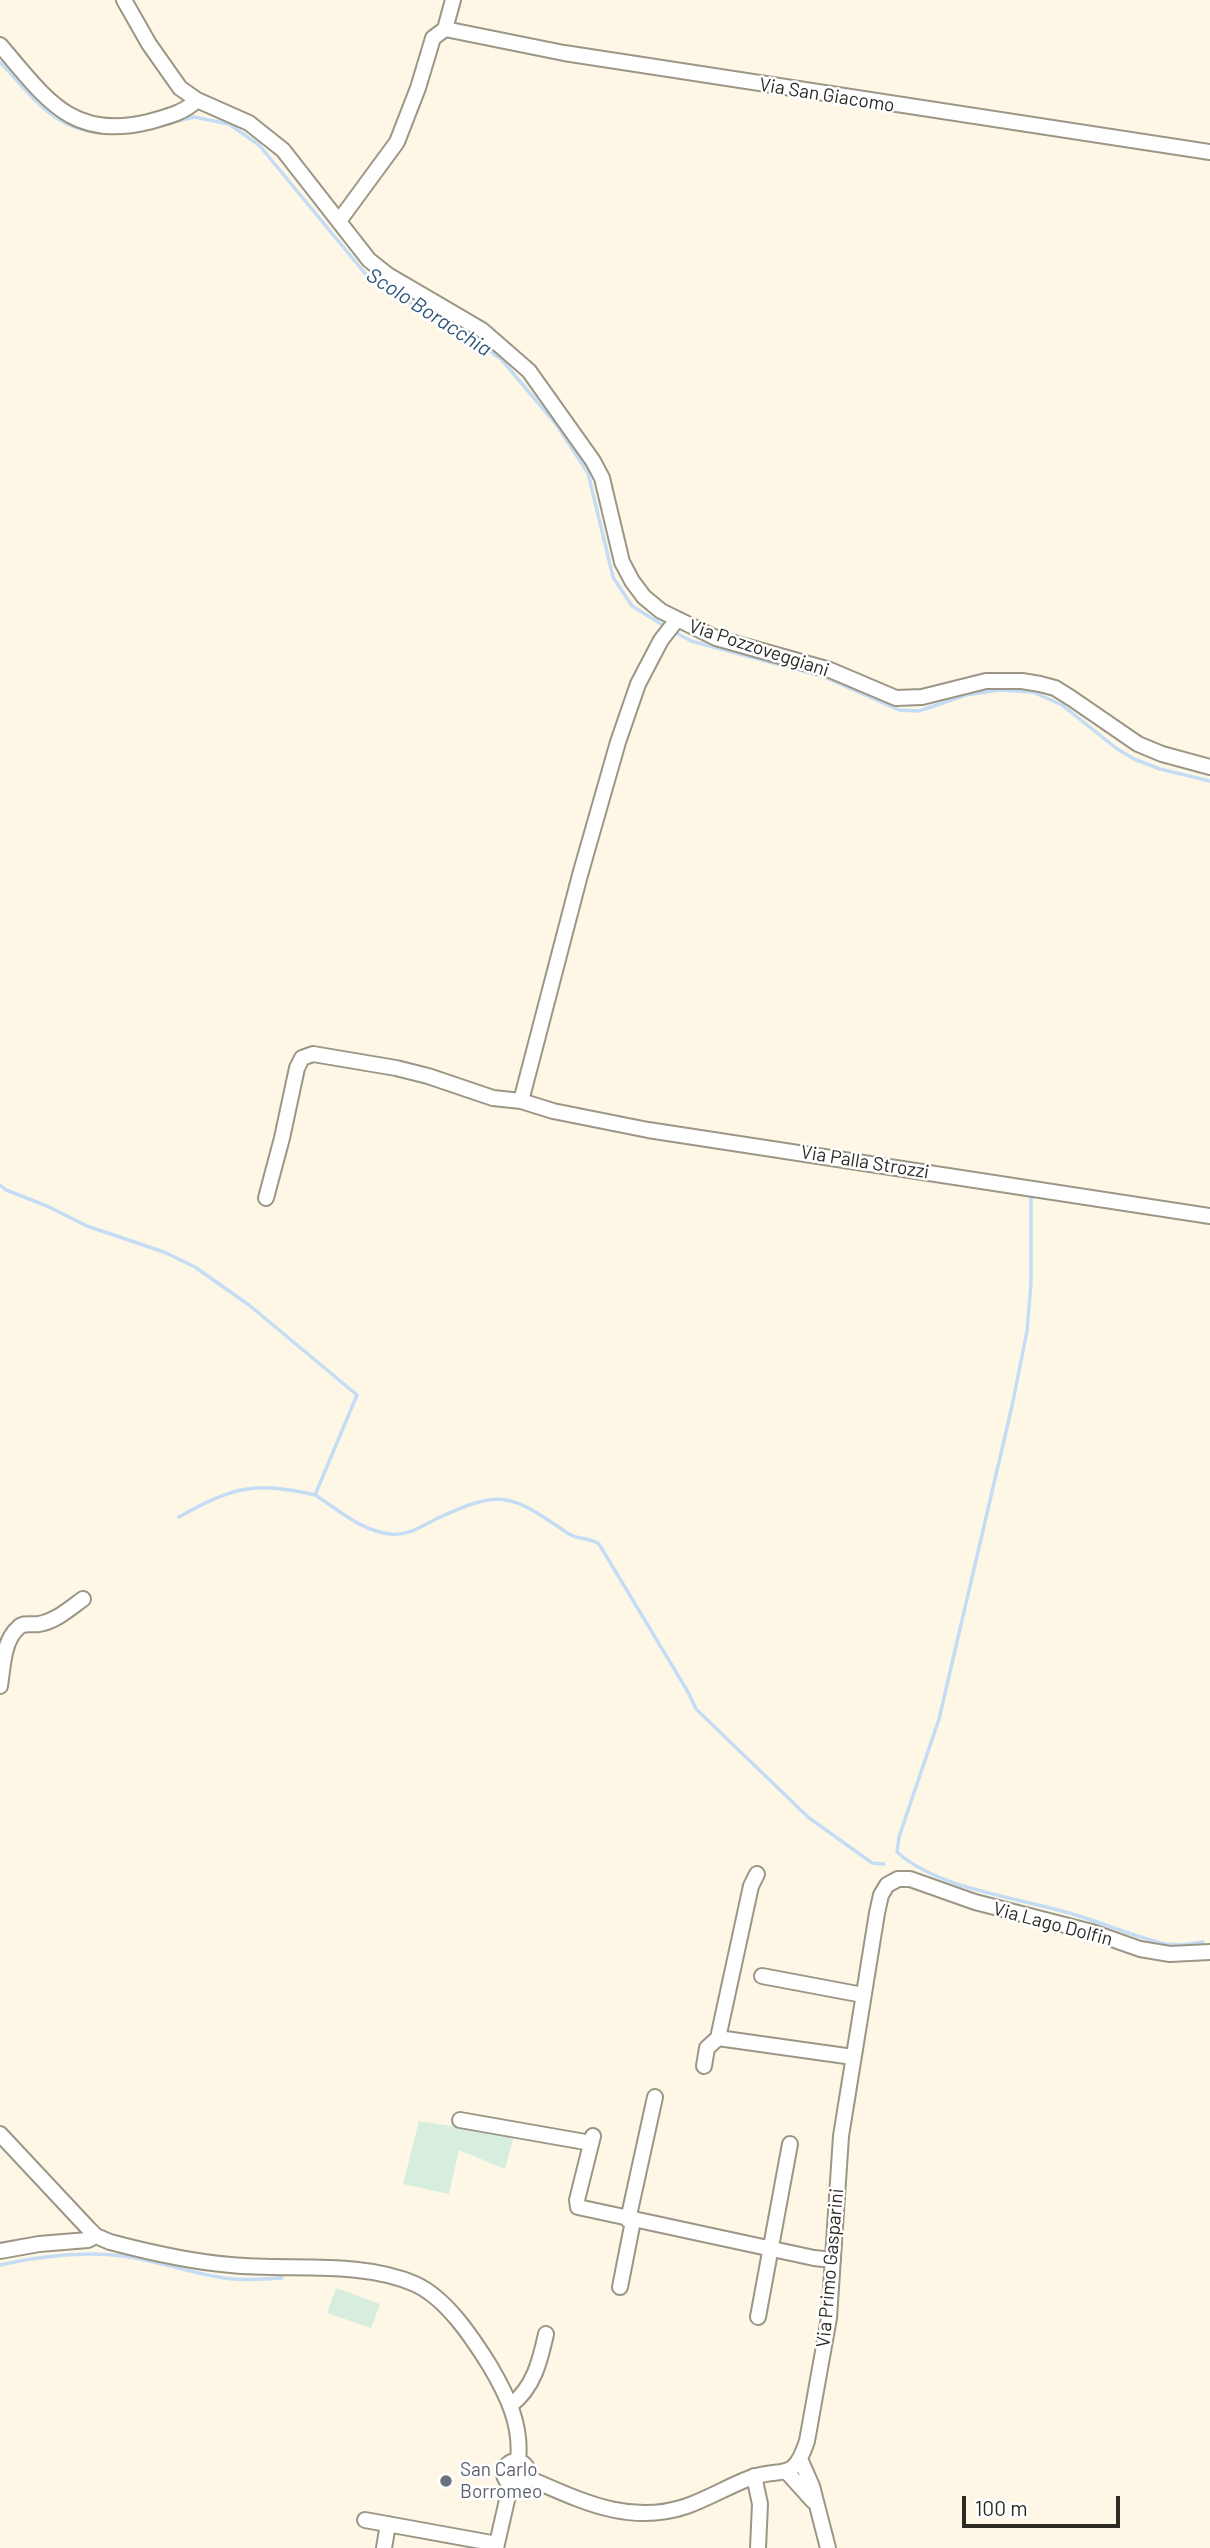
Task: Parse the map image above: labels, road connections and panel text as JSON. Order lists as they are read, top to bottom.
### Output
{
  "streets": {
    "street": [
      "Via San Giacomo",
      "Via Pozzoveggiani",
      "Via Palla Strozzi",
      "Via Lago Dolfin",
      "Via Primo Gasparini"
    ]
  },
  "crossings": [
    ["Via Lago Dolfin", "Via Primo Gasparini"]
  ],
  "water": ["Scolo Boracchia"],
  "places": ["San Carlo Borromeo"],
  "scale_bar": "100 m"
}
